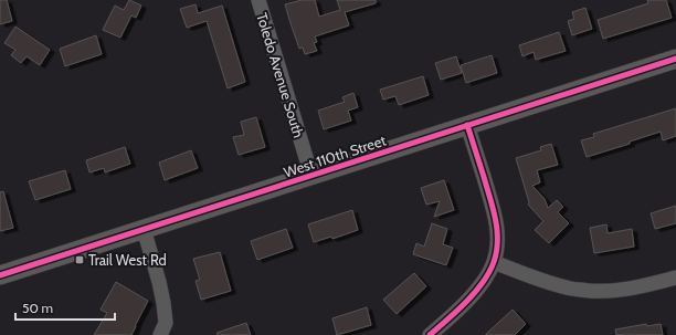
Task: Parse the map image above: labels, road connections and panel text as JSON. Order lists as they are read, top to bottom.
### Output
{
  "streets": {
    "street": ["Toledo Avenue South", "West 110th Street"]
  },
  "crossings": [
    ["Toledo Avenue South", "West 110th Street"]
  ],
  "places": {
    "transit": ["Trail West Rd"]
  },
  "scale_bar": "50 m"
}
